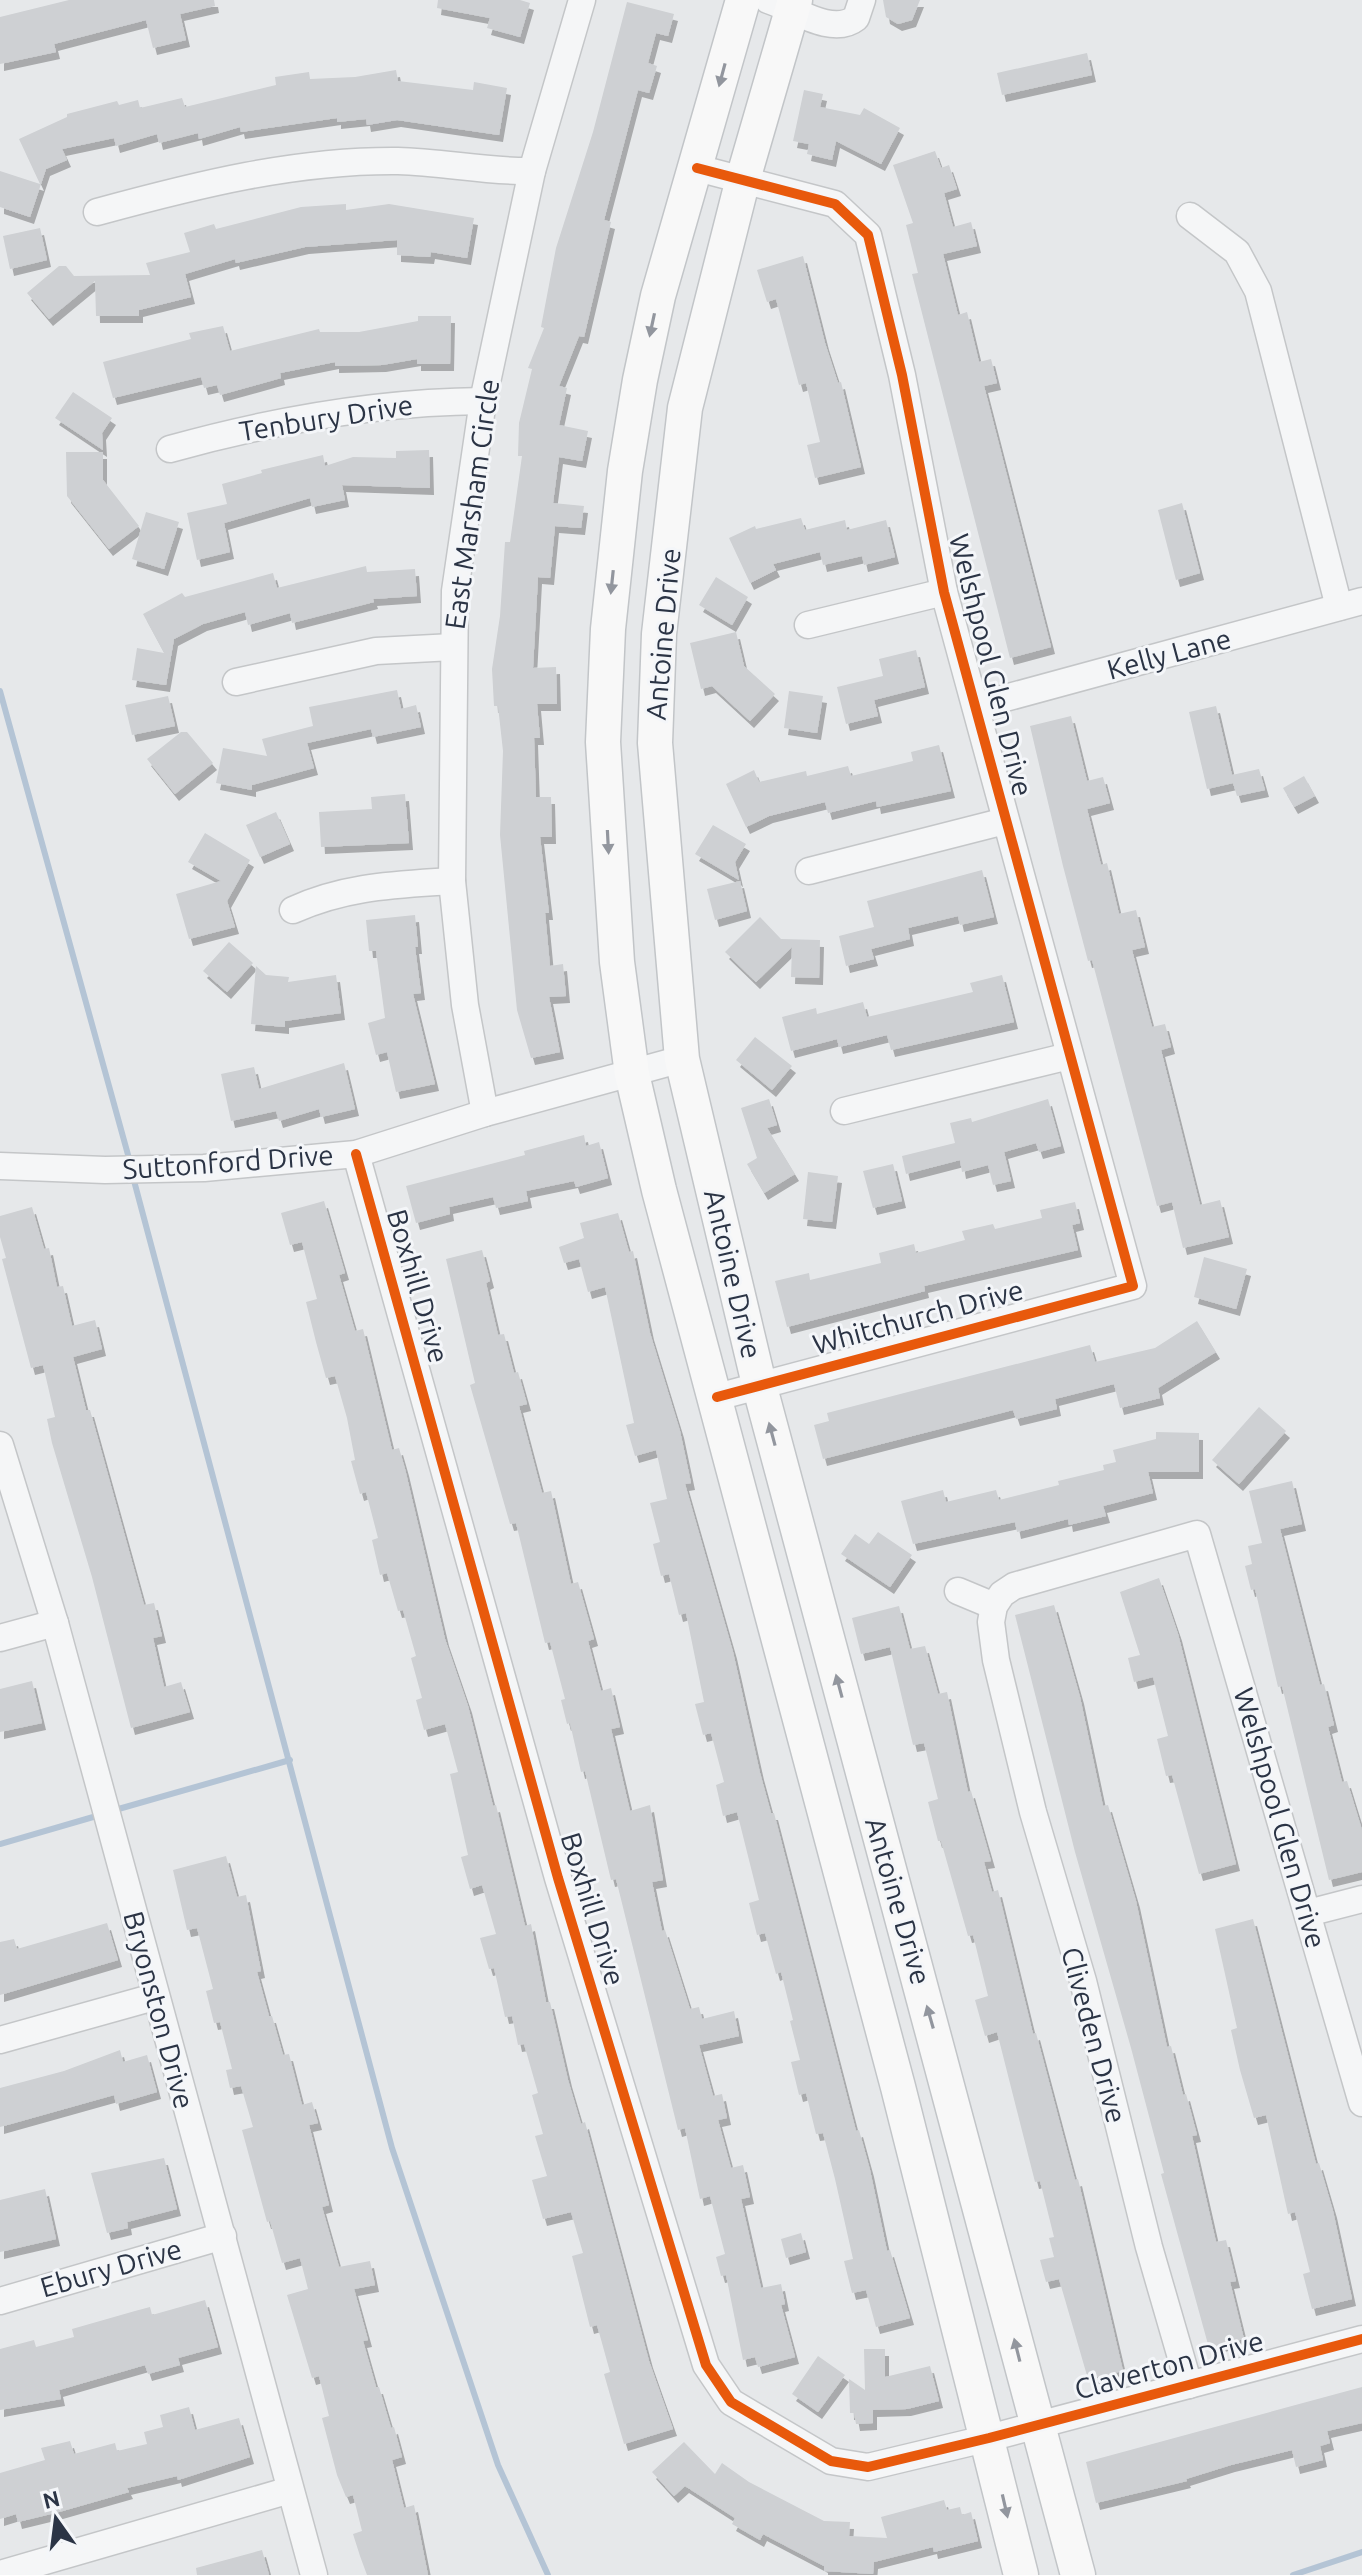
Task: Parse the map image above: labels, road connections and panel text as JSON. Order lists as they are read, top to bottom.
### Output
{
  "streets": {
    "main road": ["Antoine Drive"],
    "street": [
      "Tenbury Drive",
      "East Marsham Circle",
      "Kelly Lane",
      "Welshpool Glen Drive",
      "Suttonford Drive",
      "Boxhill Drive",
      "Whitchurch Drive",
      "Bryonston Drive",
      "Cliveden Drive",
      "Ebury Drive",
      "Claverton Drive"
    ]
  },
  "crossings": [
    ["Tenbury Drive", "East Marsham Circle"],
    ["East Marsham Circle", "Suttonford Drive"],
    ["Antoine Drive", "Welshpool Glen Drive"],
    ["Antoine Drive", "Suttonford Drive"],
    ["Antoine Drive", "Boxhill Drive"],
    ["Antoine Drive", "Whitchurch Drive"],
    ["Antoine Drive", "Claverton Drive"],
    ["Kelly Lane", "Welshpool Glen Drive"],
    ["Welshpool Glen Drive", "Whitchurch Drive"],
    ["Welshpool Glen Drive", "Cliveden Drive"],
    ["Suttonford Drive", "Boxhill Drive"],
    ["Boxhill Drive", "Claverton Drive"],
    ["Bryonston Drive", "Ebury Drive"],
    ["Cliveden Drive", "Claverton Drive"]
  ],
  "north": "top"
}
